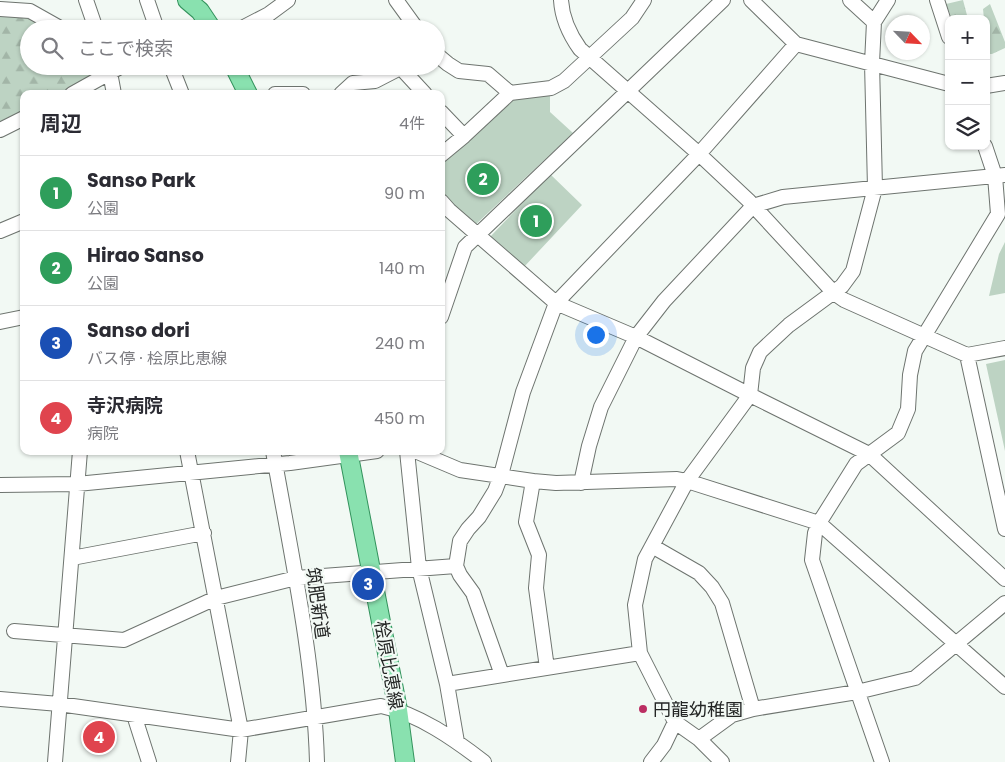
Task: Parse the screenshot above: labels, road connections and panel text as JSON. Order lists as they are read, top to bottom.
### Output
{
  "streets": {
    "main road": ["桧原比恵線"],
    "street": ["筑肥新道"]
  },
  "places": ["円龍幼稚園"],
  "north": "bottom right",
  "page": {
    "map_buttons": ["+", "−"],
    "search": "ここで検索",
    "heading": ["周辺", "4件"],
    "list": [
      {
        "mark": "1",
        "name": "Sanso Park",
        "note": "公園",
        "value": "90 m"
      },
      {
        "mark": "2",
        "name": "Hirao Sanso",
        "note": "公園",
        "value": "140 m"
      },
      {
        "mark": "3",
        "name": "Sanso dori",
        "note": "バス停 · 桧原比恵線",
        "value": "240 m"
      },
      {
        "mark": "4",
        "name": "寺沢病院",
        "note": "病院",
        "value": "450 m"
      }
    ],
    "pins": [
      "2",
      "1",
      "3",
      "4"
    ]
  }
}
